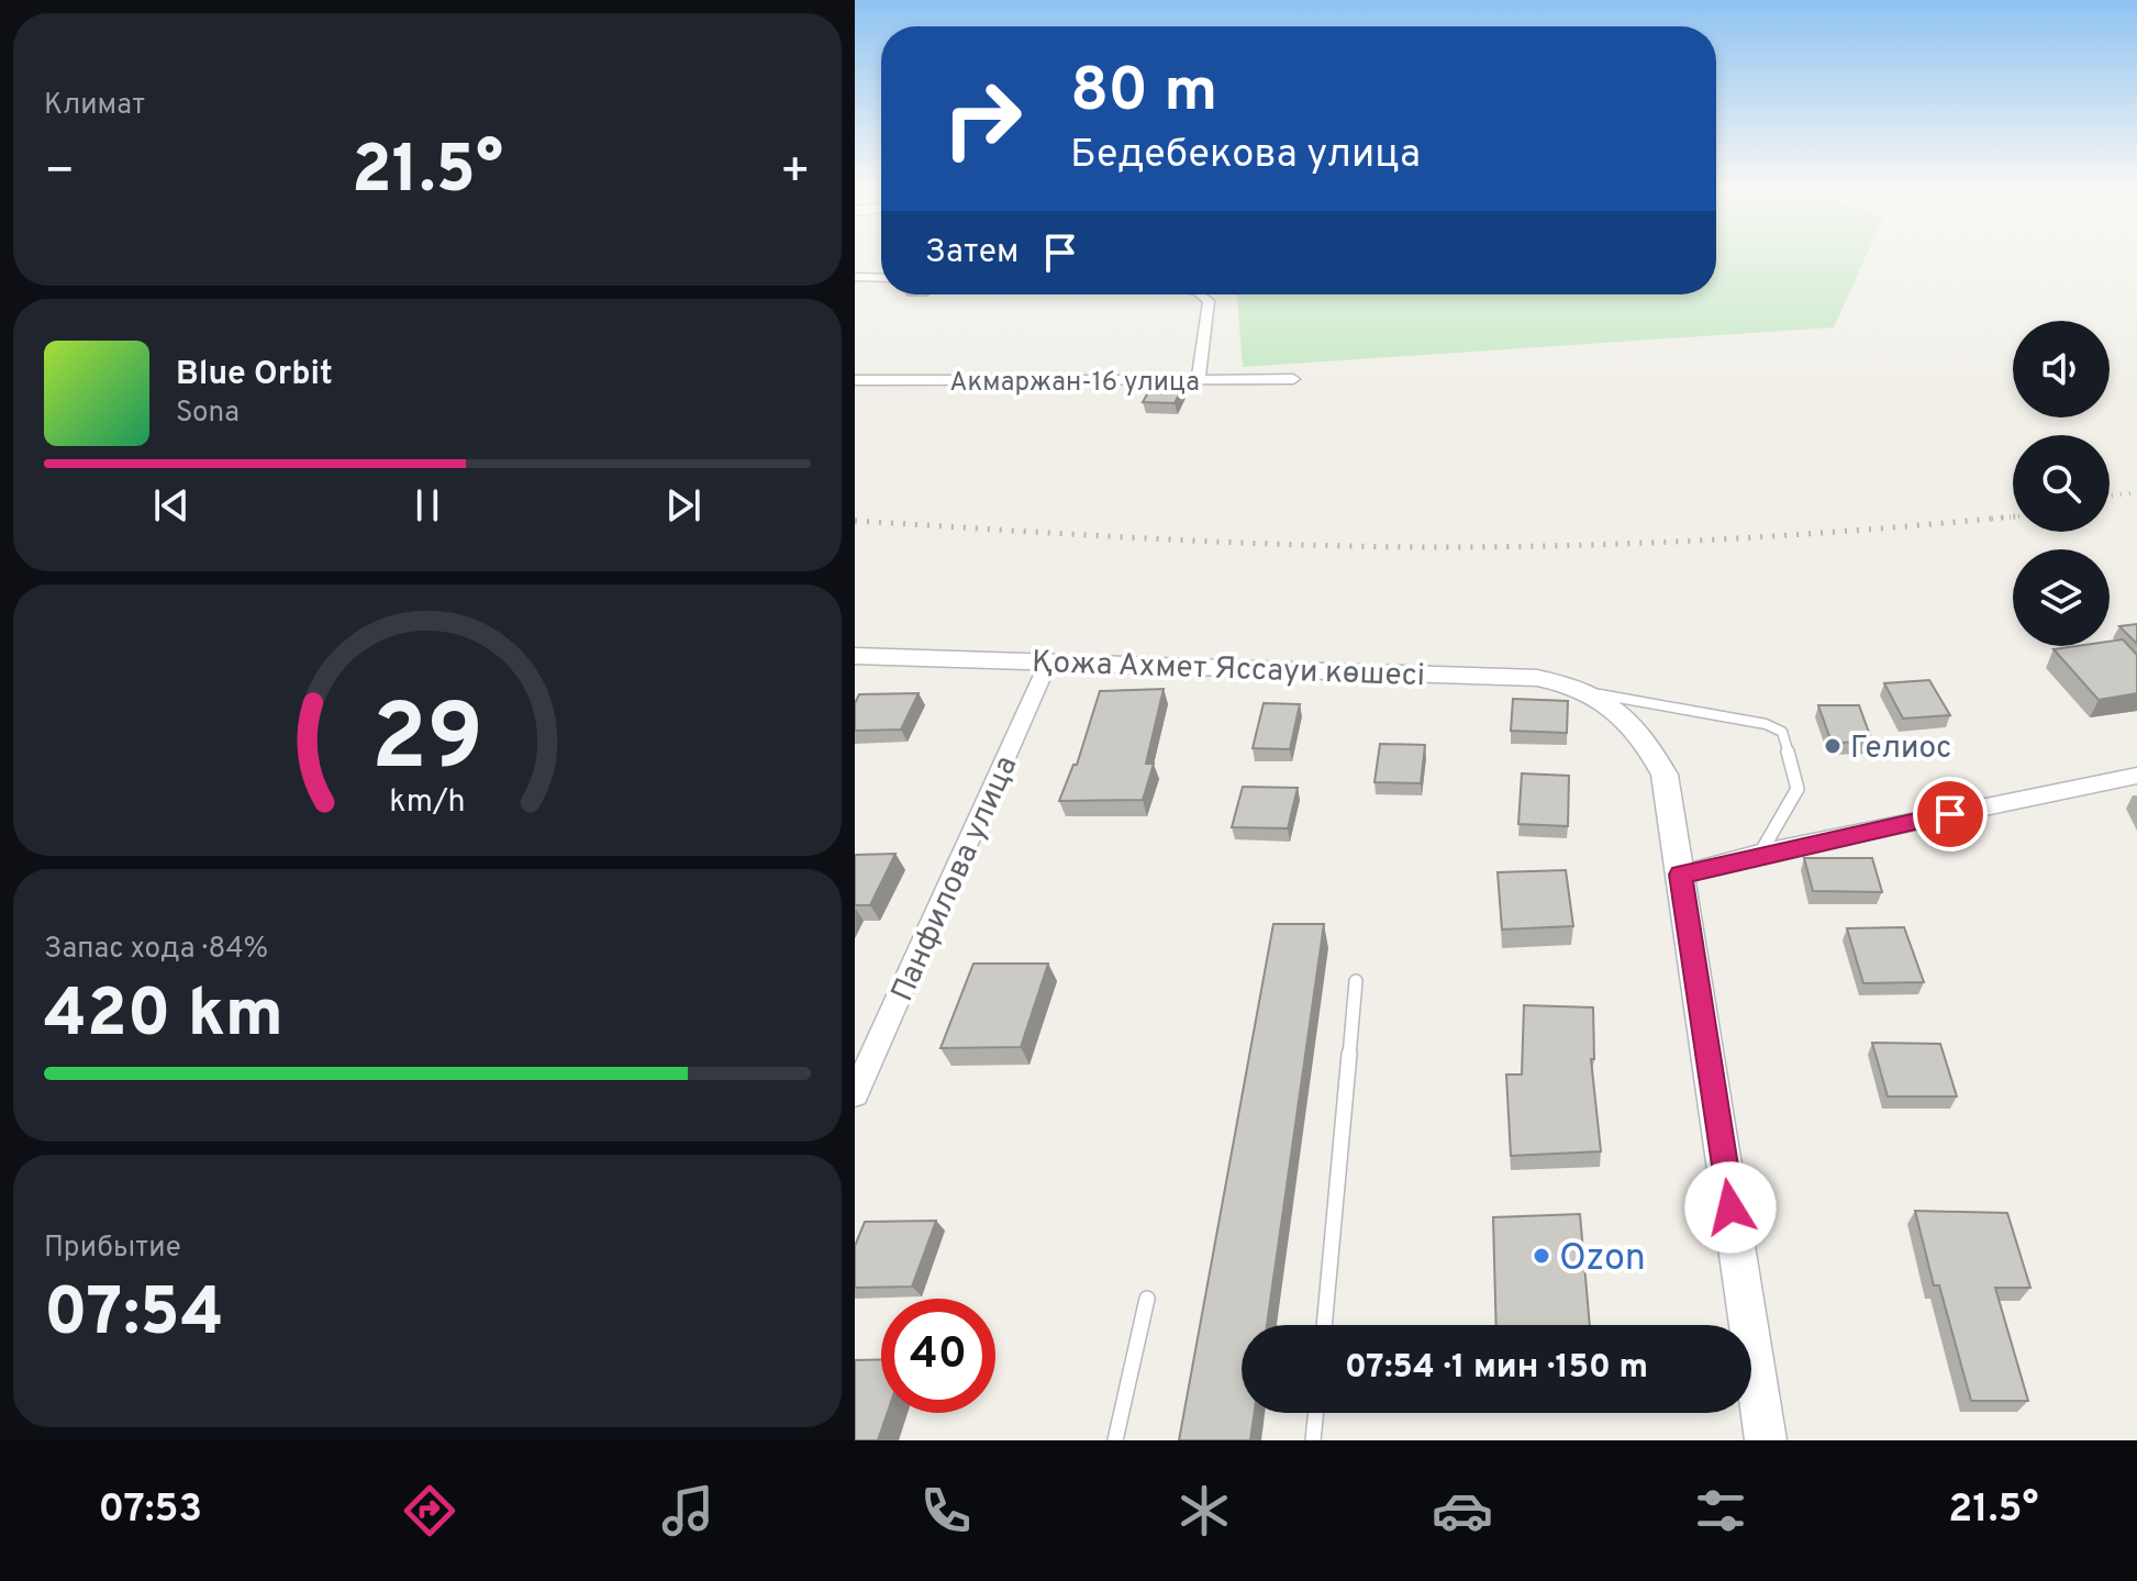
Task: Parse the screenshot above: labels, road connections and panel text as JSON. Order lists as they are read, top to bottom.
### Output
{
  "streets": {
    "street": ["Акмаржан-16 улица", "Қожа Ахмет Яссауи көшесі", "Панфилова улица"]
  },
  "crossings": [
    ["Қожа Ахмет Яссауи көшесі", "Панфилова улица"]
  ],
  "places": ["Гелиос", "Ozon"],
  "page": {
    "tile": [
      "Климат",
      ["Запас хода · 84%", "420 km"],
      ["Прибытие", "07:54"]
    ],
    "turn": ["80 m", "Бедебекова улица"],
    "heat": ["−", "21.5°", "+"],
    "then": "Затем",
    "song": ["Blue Orbit", "Sona"],
    "limit": "40",
    "trip": "07:54 · 1 мин · 150 m",
    "tabs": ["07:53", "21.5°"],
    "gauge": ["29", "km/h"]
  }
}
